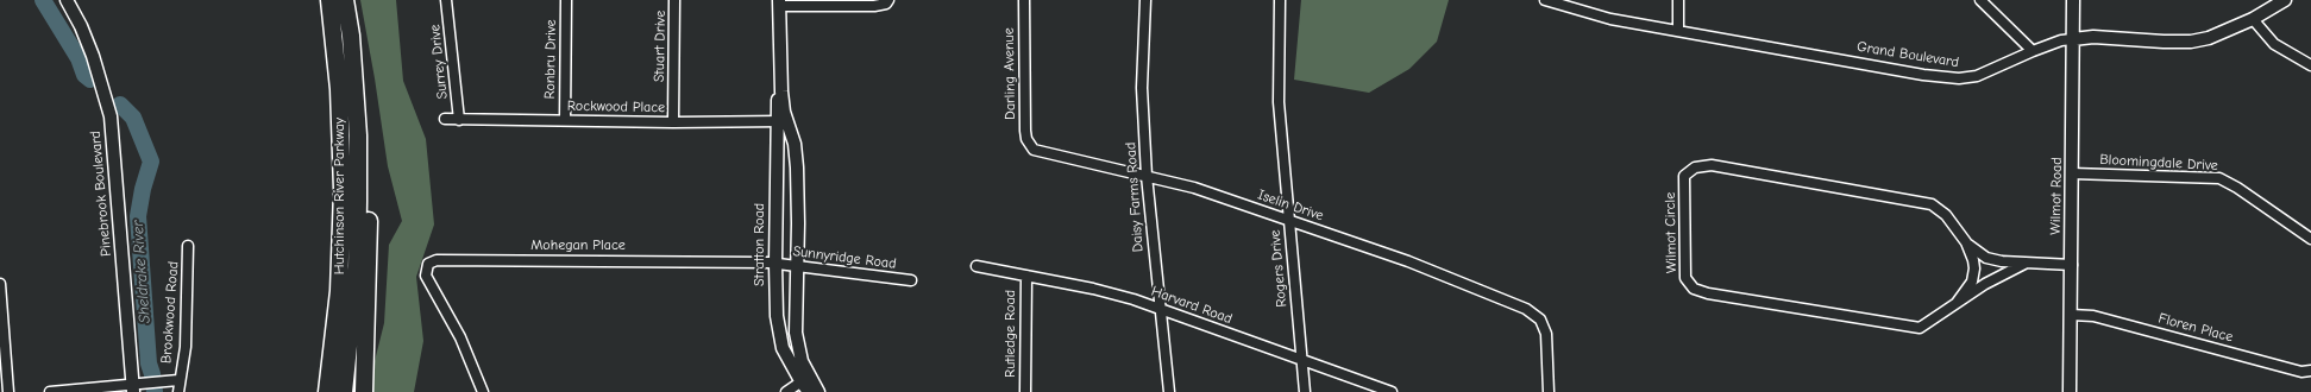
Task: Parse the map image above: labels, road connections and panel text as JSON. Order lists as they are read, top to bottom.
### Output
{
  "streets": {
    "highway": ["Hutchinson River Parkway"],
    "street": [
      "Stuart Drive",
      "Grand Boulevard",
      "Ronbru Drive",
      "Surrey Drive",
      "Darling Avenue",
      "Rockwood Place",
      "Bloomingdale Drive",
      "Pinebrook Boulevard",
      "Wilmot Road",
      "Daisy Farms Road",
      "Iselin Drive",
      "Wilmot Circle",
      "Stratton Road",
      "Mohegan Place",
      "Sunnyridge Road",
      "Rogers Drive",
      "Harvard Road",
      "Brookwood Road",
      "Floren Place",
      "Rutledge Road"
    ]
  },
  "crossings": [
    ["Stuart Drive", "Rockwood Place"],
    ["Grand Boulevard", "Wilmot Road"],
    ["Ronbru Drive", "Rockwood Place"],
    ["Surrey Drive", "Rockwood Place"],
    ["Darling Avenue", "Iselin Drive"],
    ["Rockwood Place", "Stratton Road"],
    ["Bloomingdale Drive", "Wilmot Road"],
    ["Pinebrook Boulevard", "Brookwood Road"],
    ["Wilmot Road", "Wilmot Circle"],
    ["Wilmot Road", "Floren Place"],
    ["Daisy Farms Road", "Iselin Drive"],
    ["Daisy Farms Road", "Harvard Road"],
    ["Iselin Drive", "Rogers Drive"],
    ["Stratton Road", "Mohegan Place"],
    ["Stratton Road", "Sunnyridge Road"],
    ["Mohegan Place", "Sunnyridge Road"],
    ["Rogers Drive", "Harvard Road"],
    ["Harvard Road", "Rutledge Road"]
  ],
  "water": ["Sheldrake River"]
}
